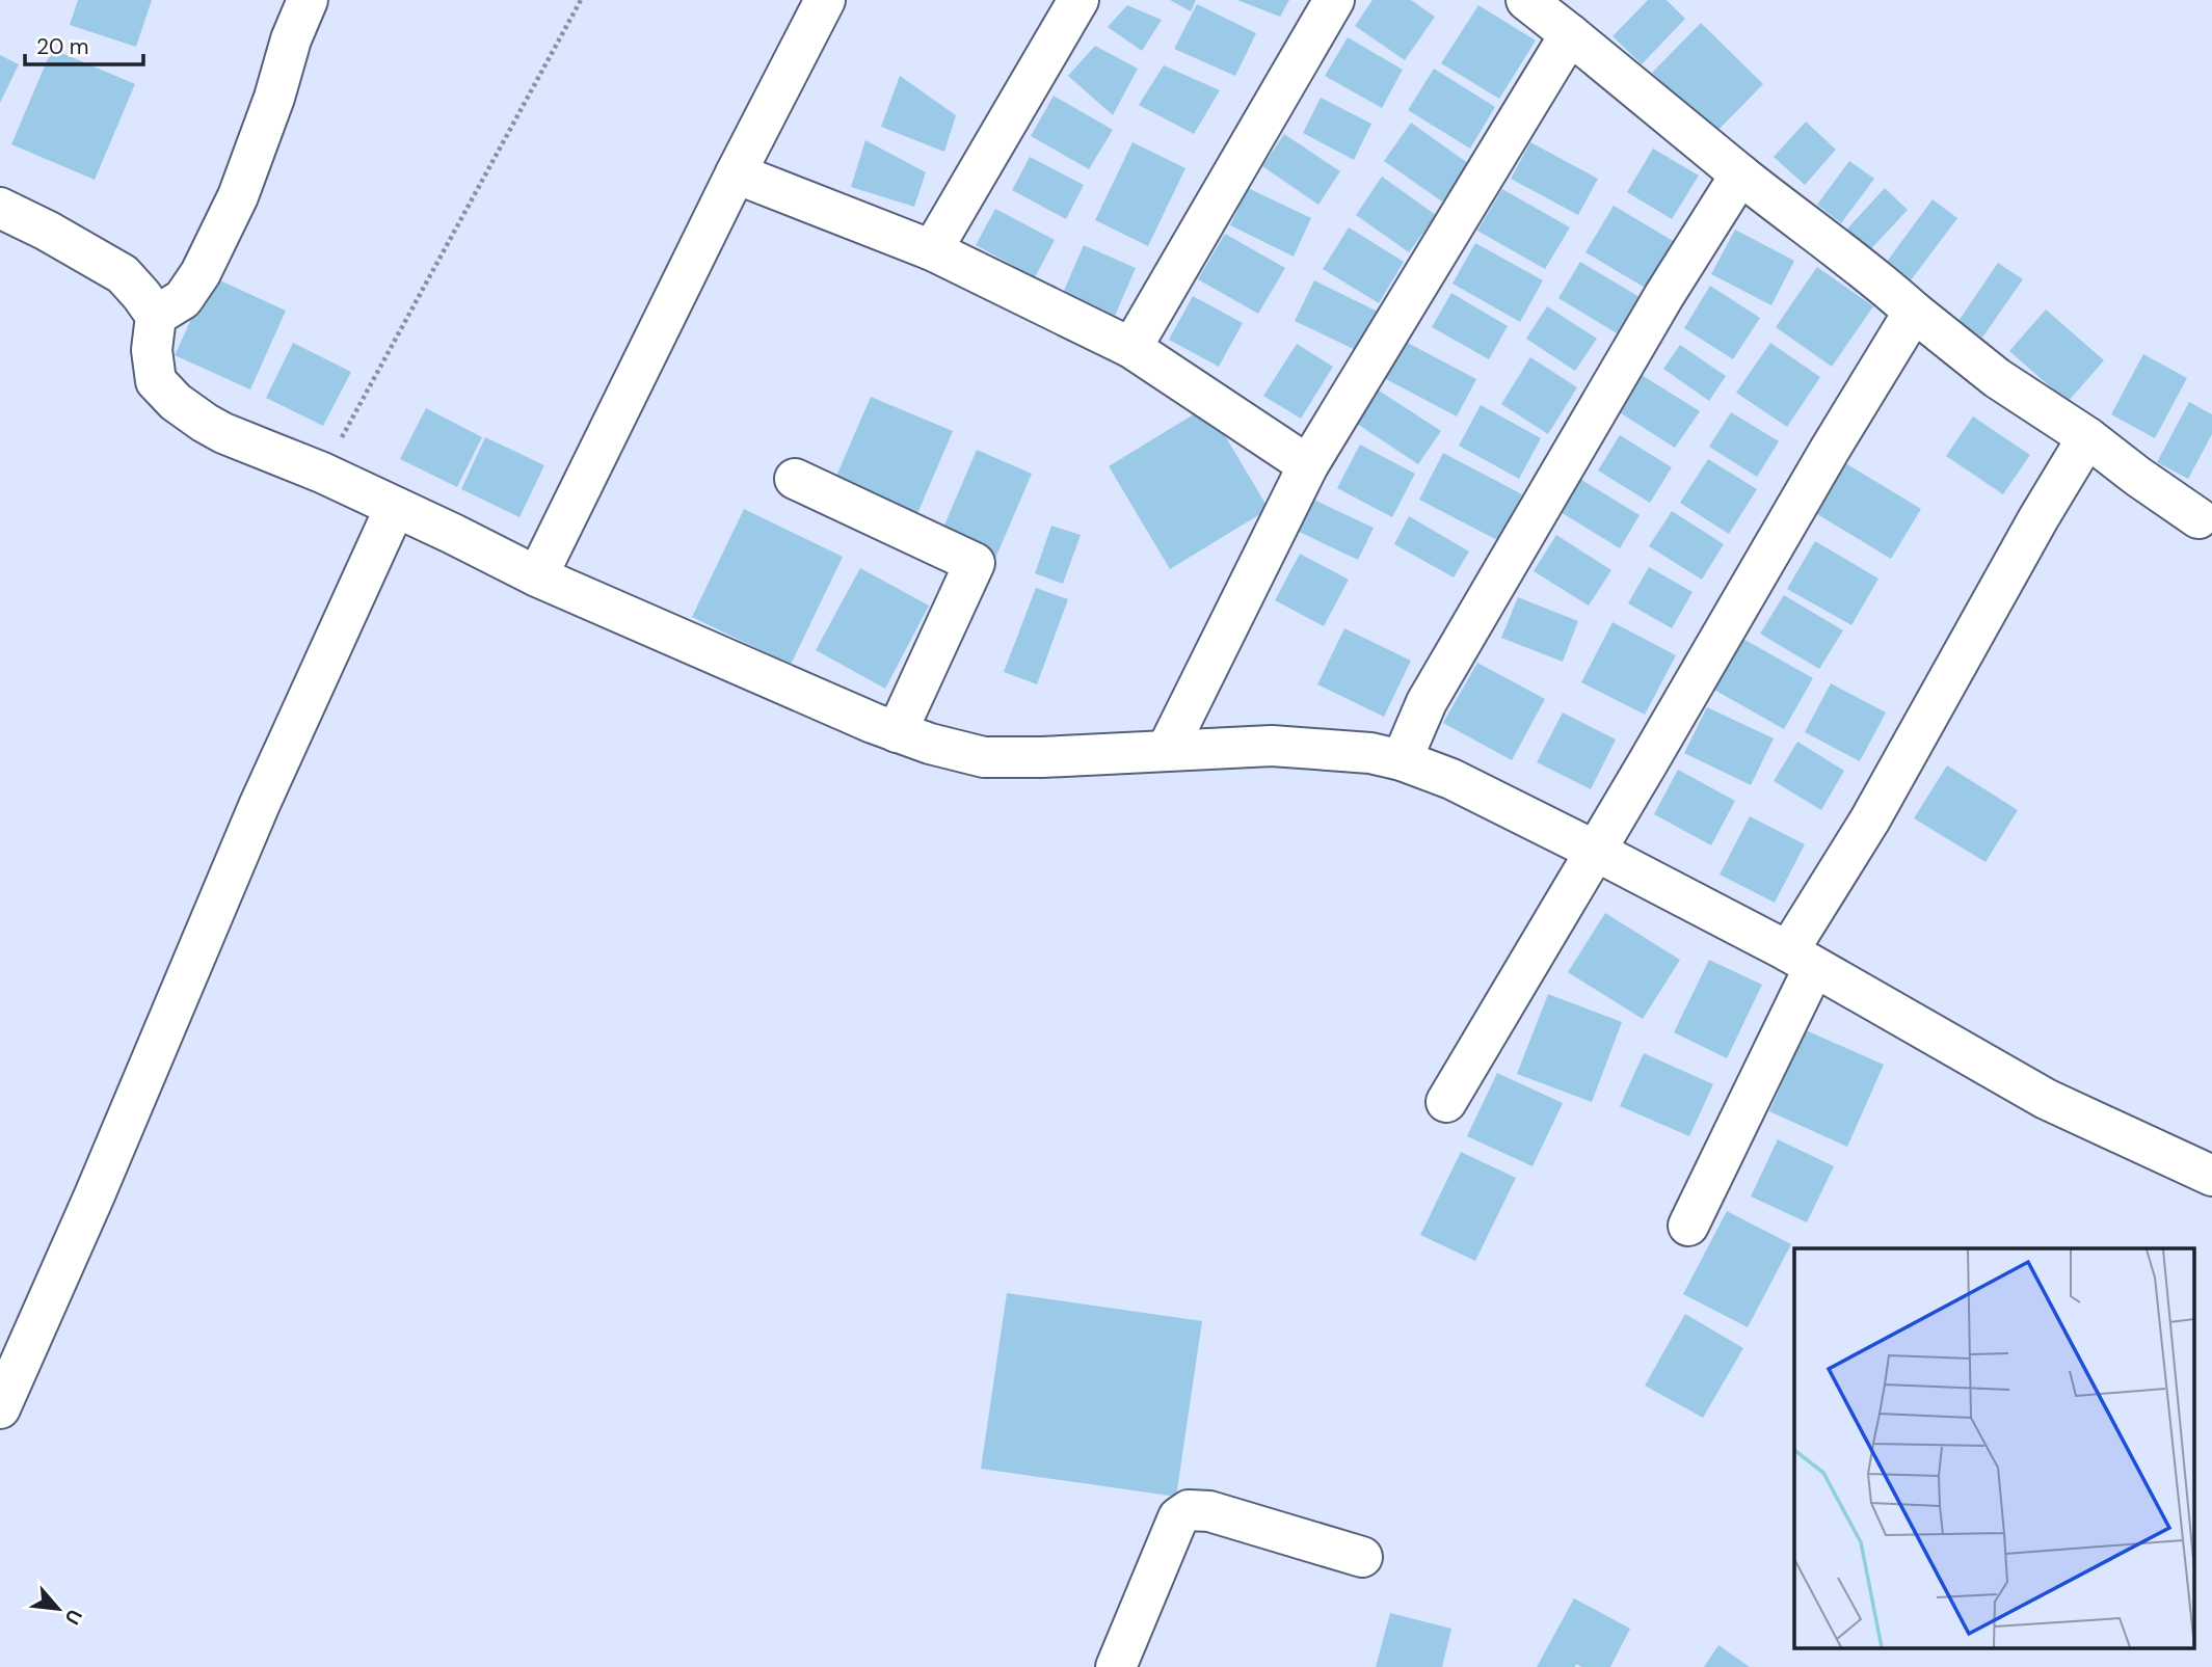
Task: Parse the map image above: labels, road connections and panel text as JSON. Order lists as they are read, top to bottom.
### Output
{
  "scale_bar": "20 m",
  "north": "bottom right"
}
